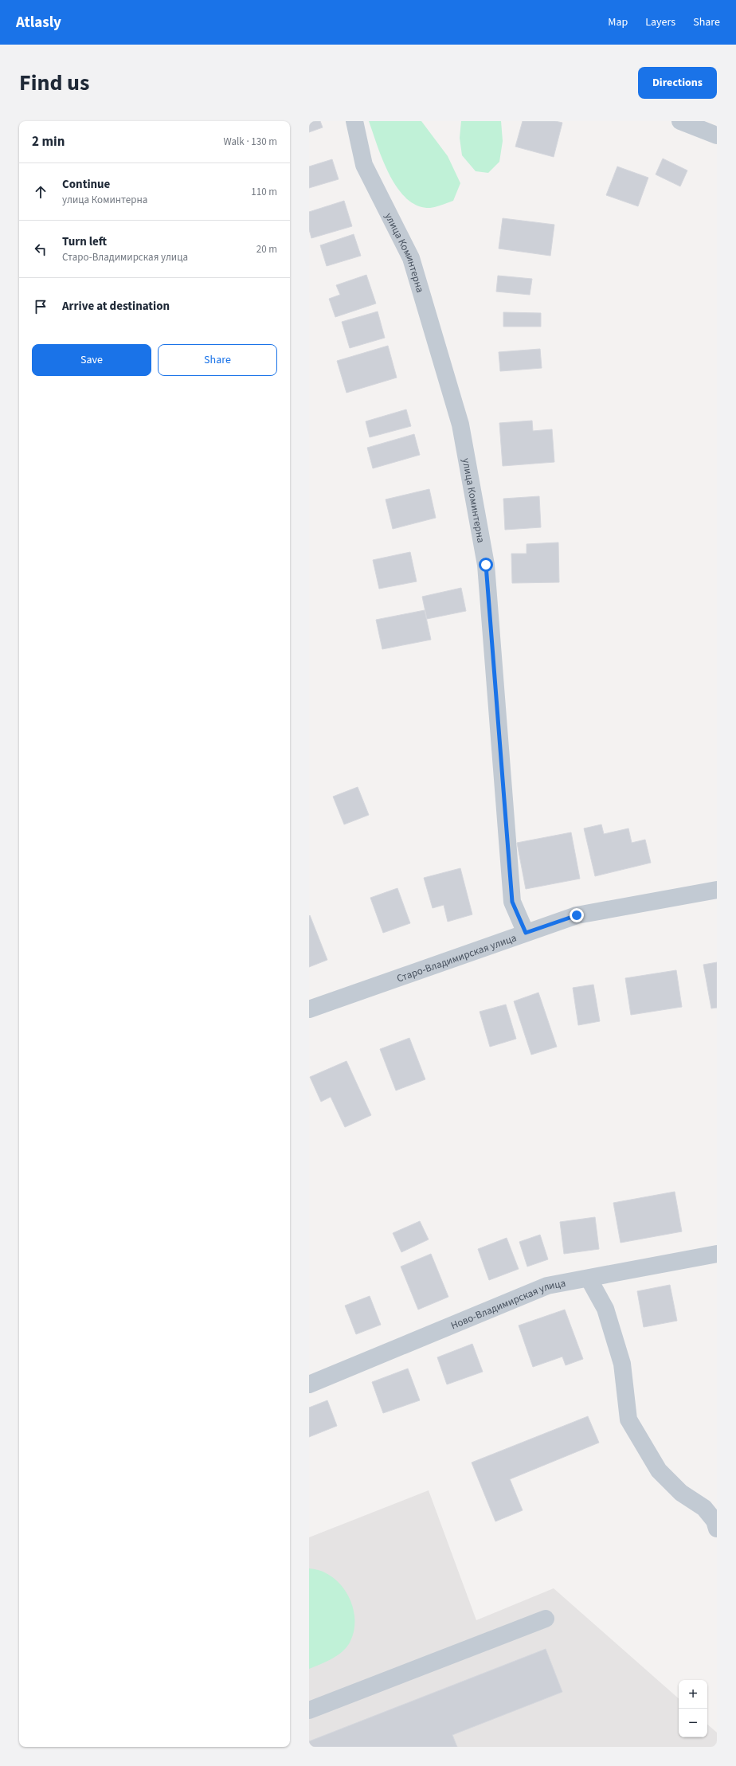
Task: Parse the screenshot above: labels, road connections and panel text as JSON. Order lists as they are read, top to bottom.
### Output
{
  "streets": {
    "street": ["улица Коминтерна", "Старо-Владимирская улица", "Ново-Владимирская улица"]
  },
  "crossings": [
    ["улица Коминтерна", "Старо-Владимирская улица"]
  ],
  "page": {
    "header": "Atlasly",
    "nav": ["Map", "Layers", "Share"],
    "title": "Find us",
    "buttons": [
      "Directions",
      ["Save", "Share"]
    ],
    "heading": ["2 min", "Walk · 130 m"],
    "list": [
      ["Continue", "улица Коминтерна", "110 m"],
      ["Turn left", "Старо-Владимирская улица", "20 m"],
      "Arrive at destination"
    ],
    "map_buttons": ["+", "−"]
  }
}
